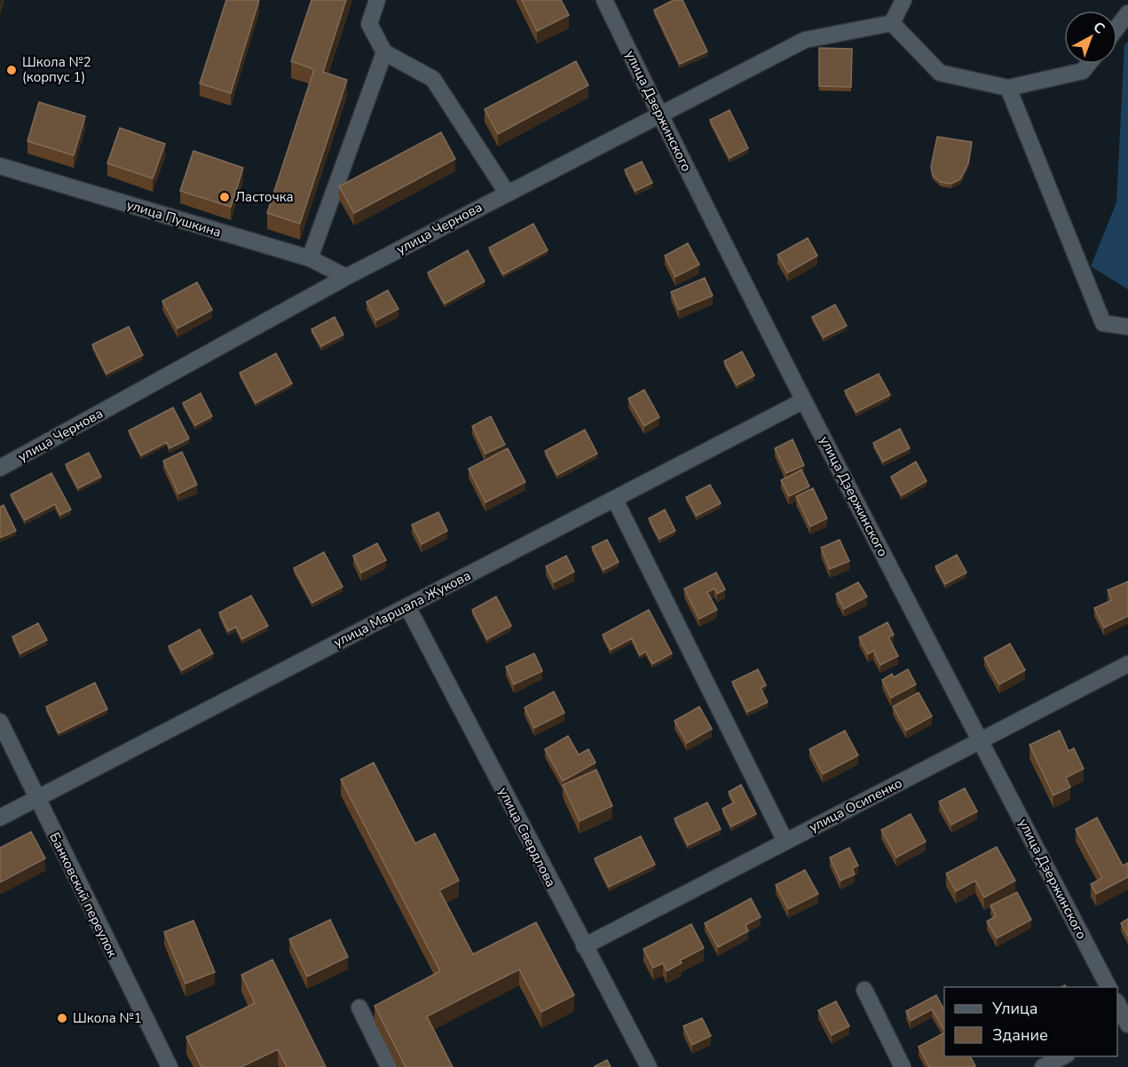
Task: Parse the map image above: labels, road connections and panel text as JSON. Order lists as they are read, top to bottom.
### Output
{
  "streets": {
    "street": [
      "улица Дзержинского",
      "улица Пушкина",
      "улица Чернова",
      "улица Маршала Жукова",
      "улица Осипенко",
      "улица Свердлова",
      "Банковский переулок"
    ]
  },
  "crossings": [
    ["улица Дзержинского", "улица Чернова"],
    ["улица Дзержинского", "улица Маршала Жукова"],
    ["улица Дзержинского", "улица Осипенко"],
    ["улица Пушкина", "улица Чернова"],
    ["улица Маршала Жукова", "улица Свердлова"],
    ["улица Маршала Жукова", "Банковский переулок"],
    ["улица Осипенко", "улица Свердлова"]
  ],
  "places": ["Школа №2 (корпус 1)", "Ласточка", "Школа №1"],
  "legend": ["Улица", "Здание"],
  "north": "top right"
}
